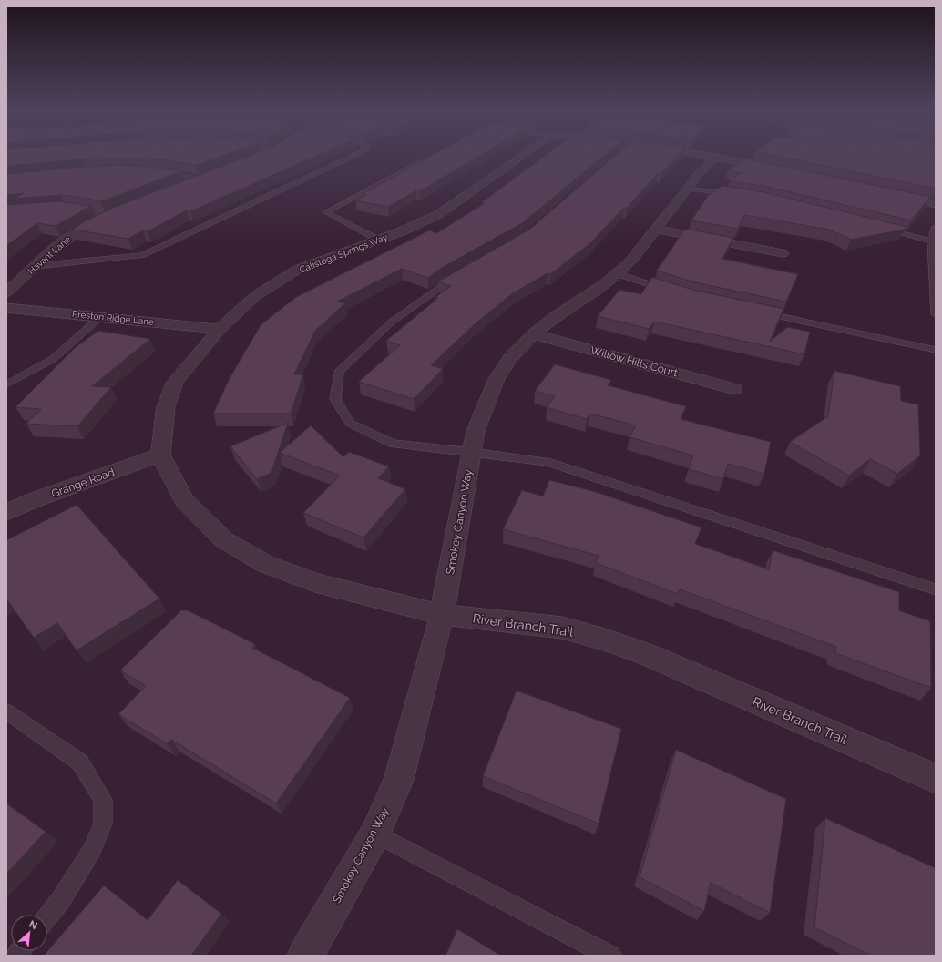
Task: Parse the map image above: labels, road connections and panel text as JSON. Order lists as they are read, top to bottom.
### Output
{
  "streets": {
    "street": [
      "Calistoga Springs Way",
      "Havant Lane",
      "Preston Ridge Lane",
      "Willow Hills Court",
      "Grange Road",
      "Smokey Canyon Way",
      "River Branch Trail"
    ]
  },
  "crossings": [
    ["Calistoga Springs Way", "Preston Ridge Lane"],
    ["Calistoga Springs Way", "Grange Road"],
    ["Calistoga Springs Way", "River Branch Trail"],
    ["Willow Hills Court", "Smokey Canyon Way"],
    ["Grange Road", "River Branch Trail"],
    ["Smokey Canyon Way", "River Branch Trail"]
  ],
  "north": "top right"
}
